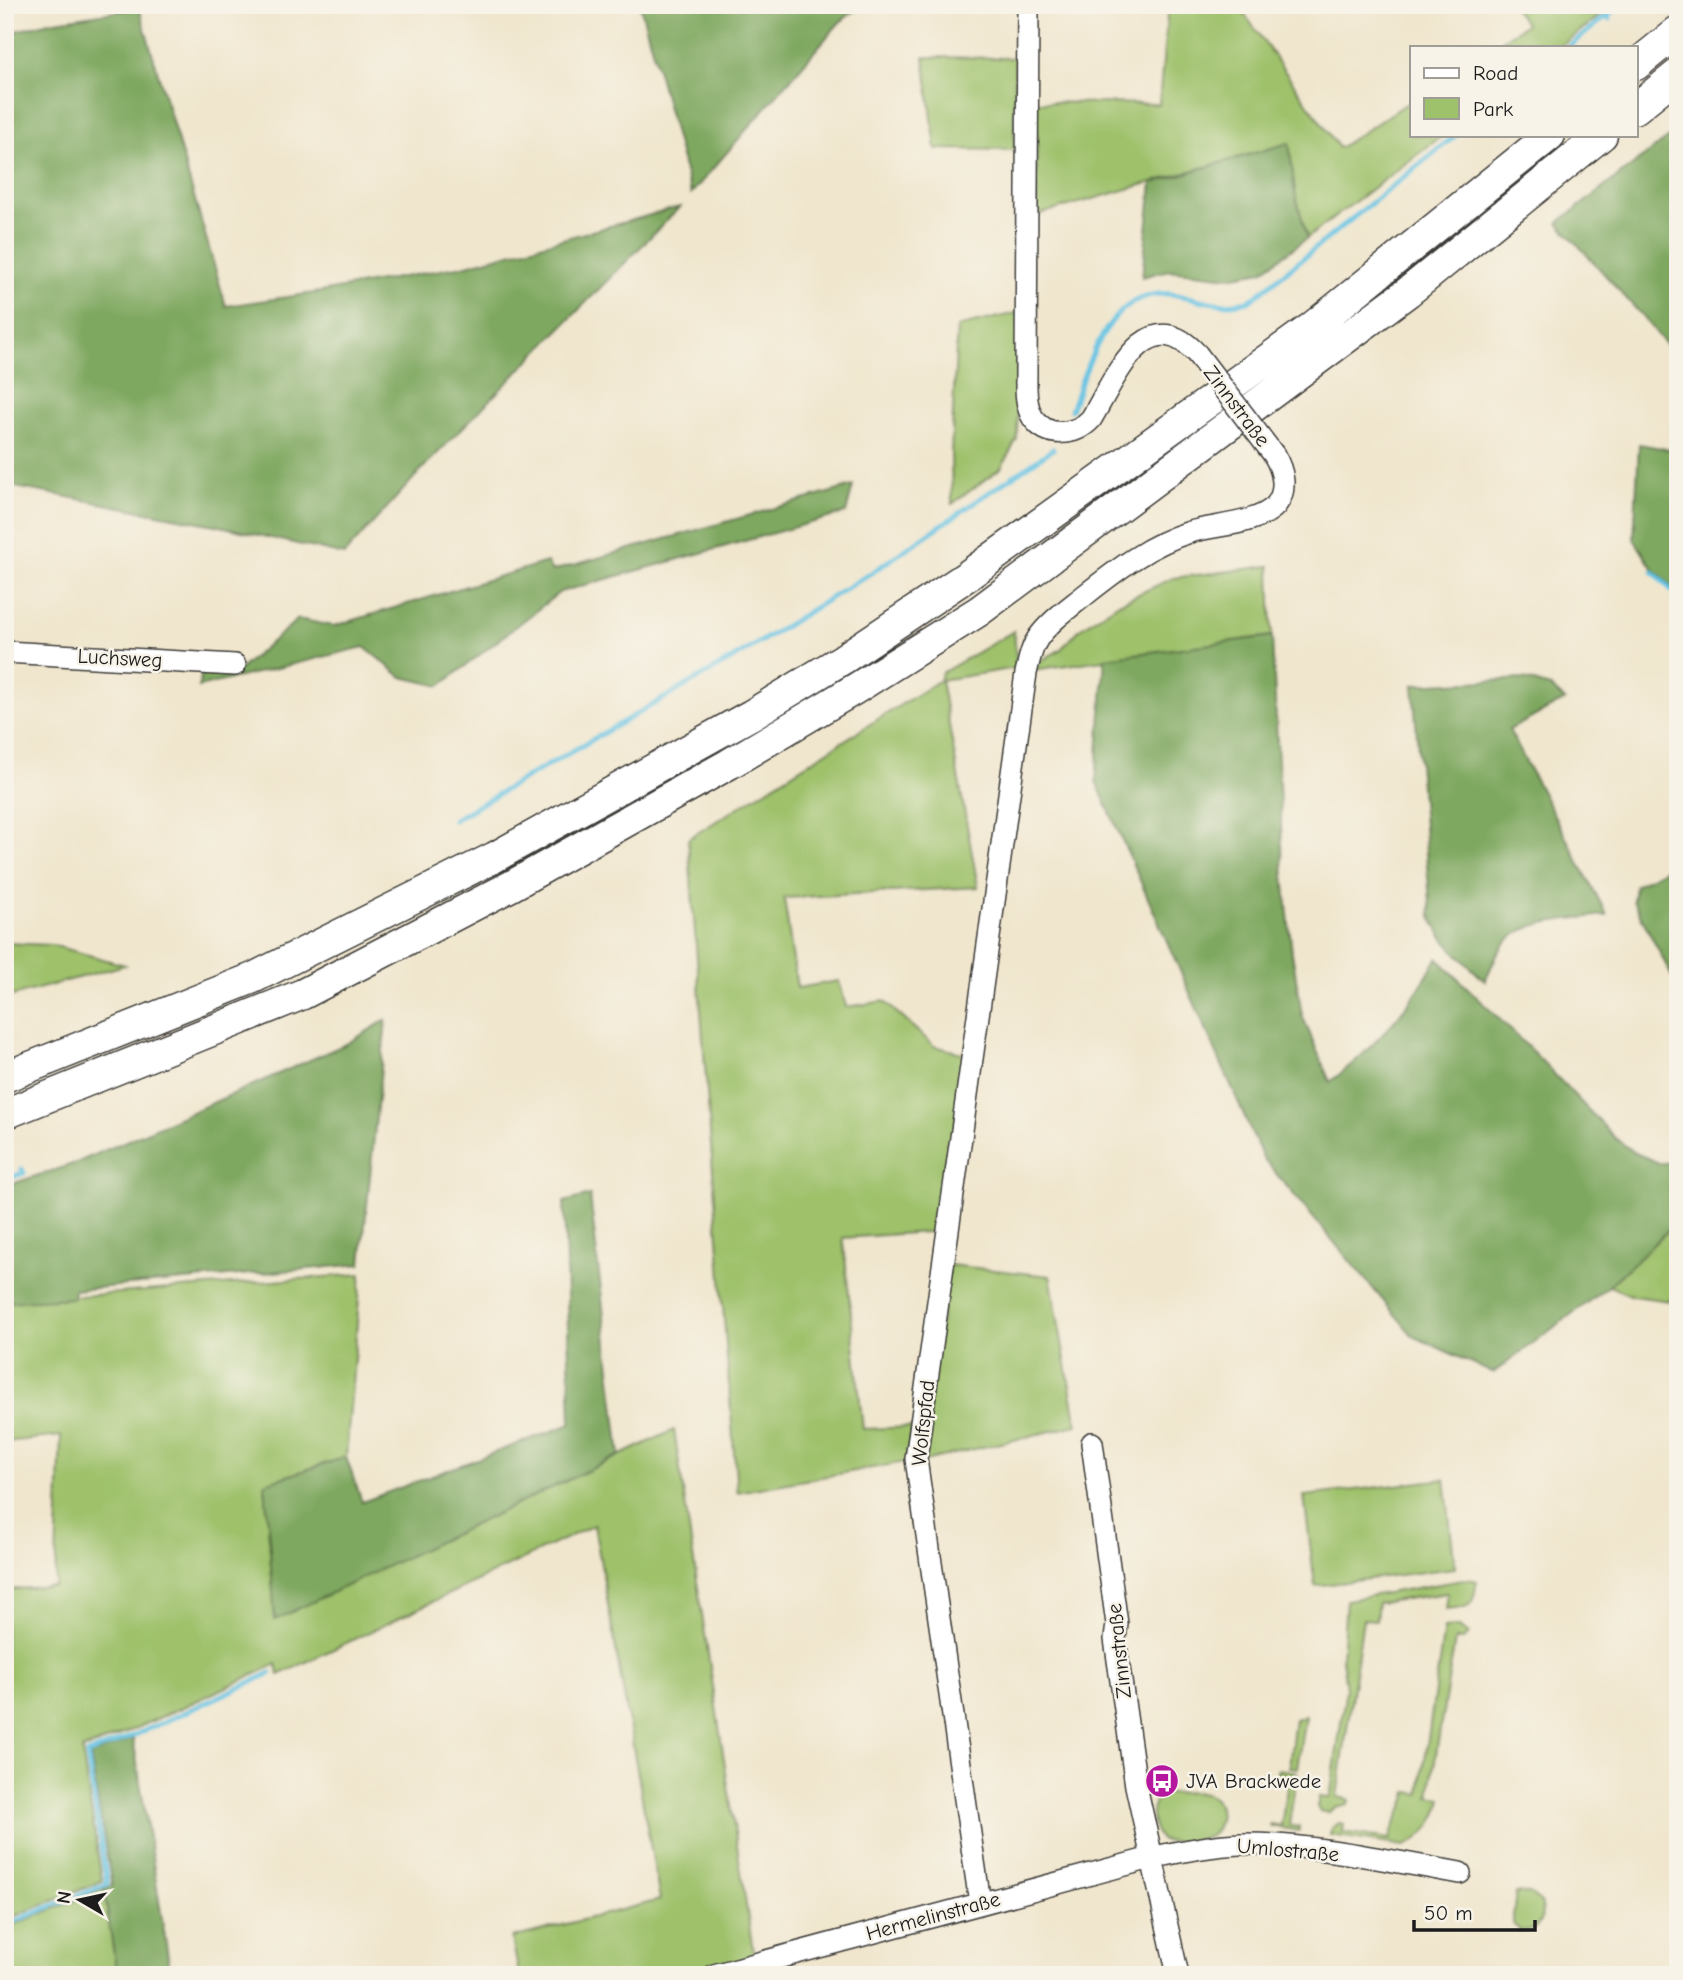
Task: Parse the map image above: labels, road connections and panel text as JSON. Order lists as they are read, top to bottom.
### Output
{
  "streets": {
    "street": [
      "Zinnstraße",
      "Luchsweg",
      "Wolfspfad",
      "Umlostraße",
      "Hermelinstraße"
    ]
  },
  "crossings": [
    ["Zinnstraße", "Wolfspfad"],
    ["Zinnstraße", "Umlostraße"],
    ["Zinnstraße", "Hermelinstraße"],
    ["Wolfspfad", "Hermelinstraße"],
    ["Umlostraße", "Hermelinstraße"]
  ],
  "places": {
    "bus stop": ["JVA Brackwede"]
  },
  "legend": ["Road", "Park"],
  "scale_bar": "50 m",
  "north": "left"
}
